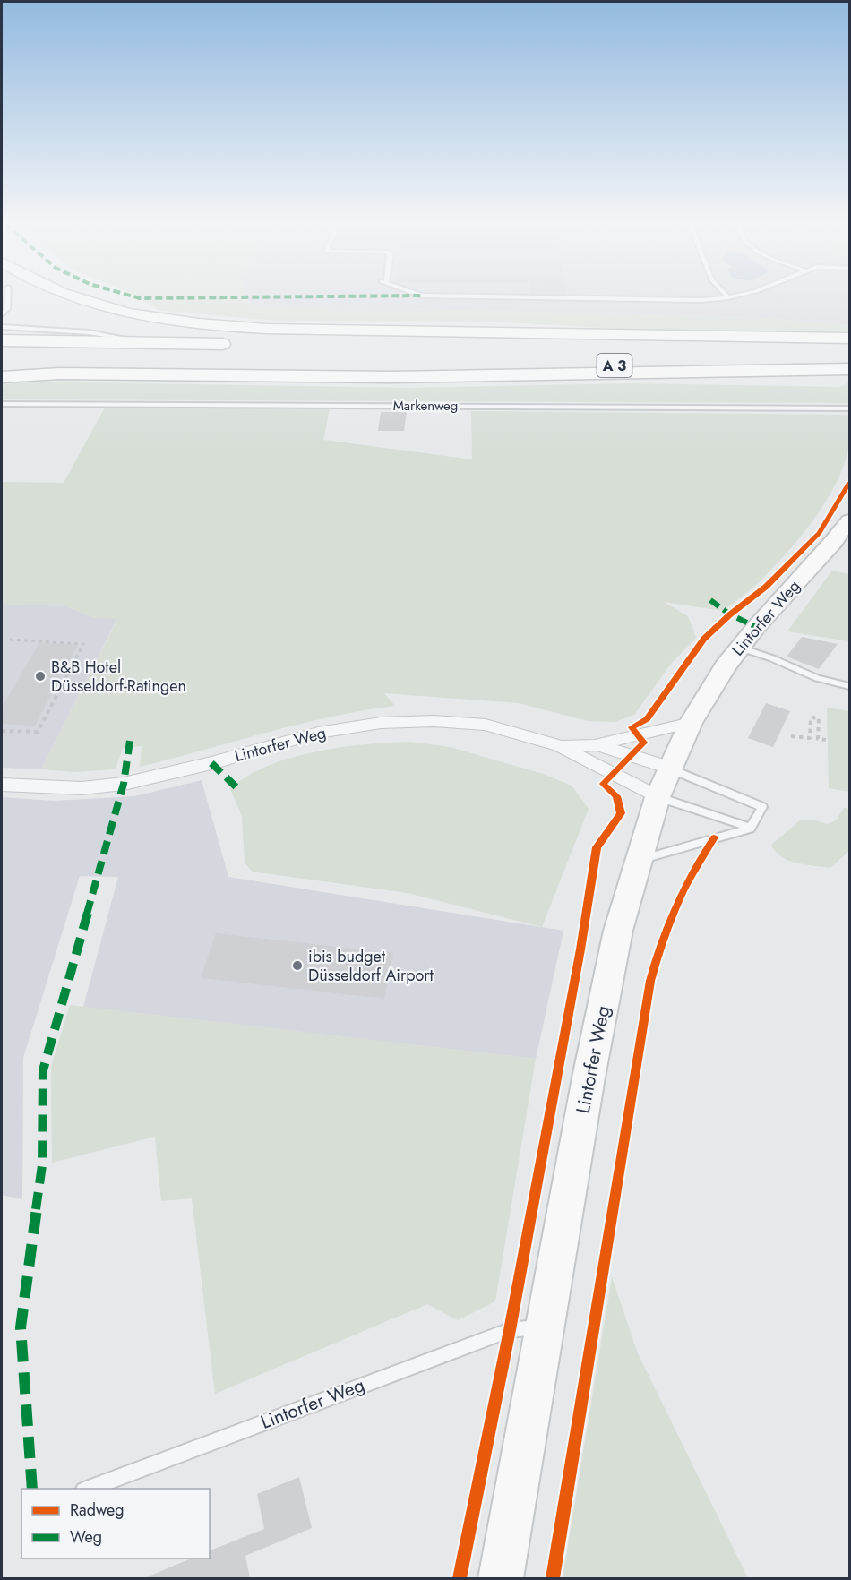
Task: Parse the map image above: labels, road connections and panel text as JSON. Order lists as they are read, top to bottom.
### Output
{
  "streets": {
    "highway": ["A 3"],
    "main road": ["Lintorfer Weg"],
    "lane": ["Markenweg"]
  },
  "places": ["B&B Hotel Düsseldorf-Ratingen", "ibis budget Düsseldorf Airport"],
  "legend": ["Radweg", "Weg"]
}
